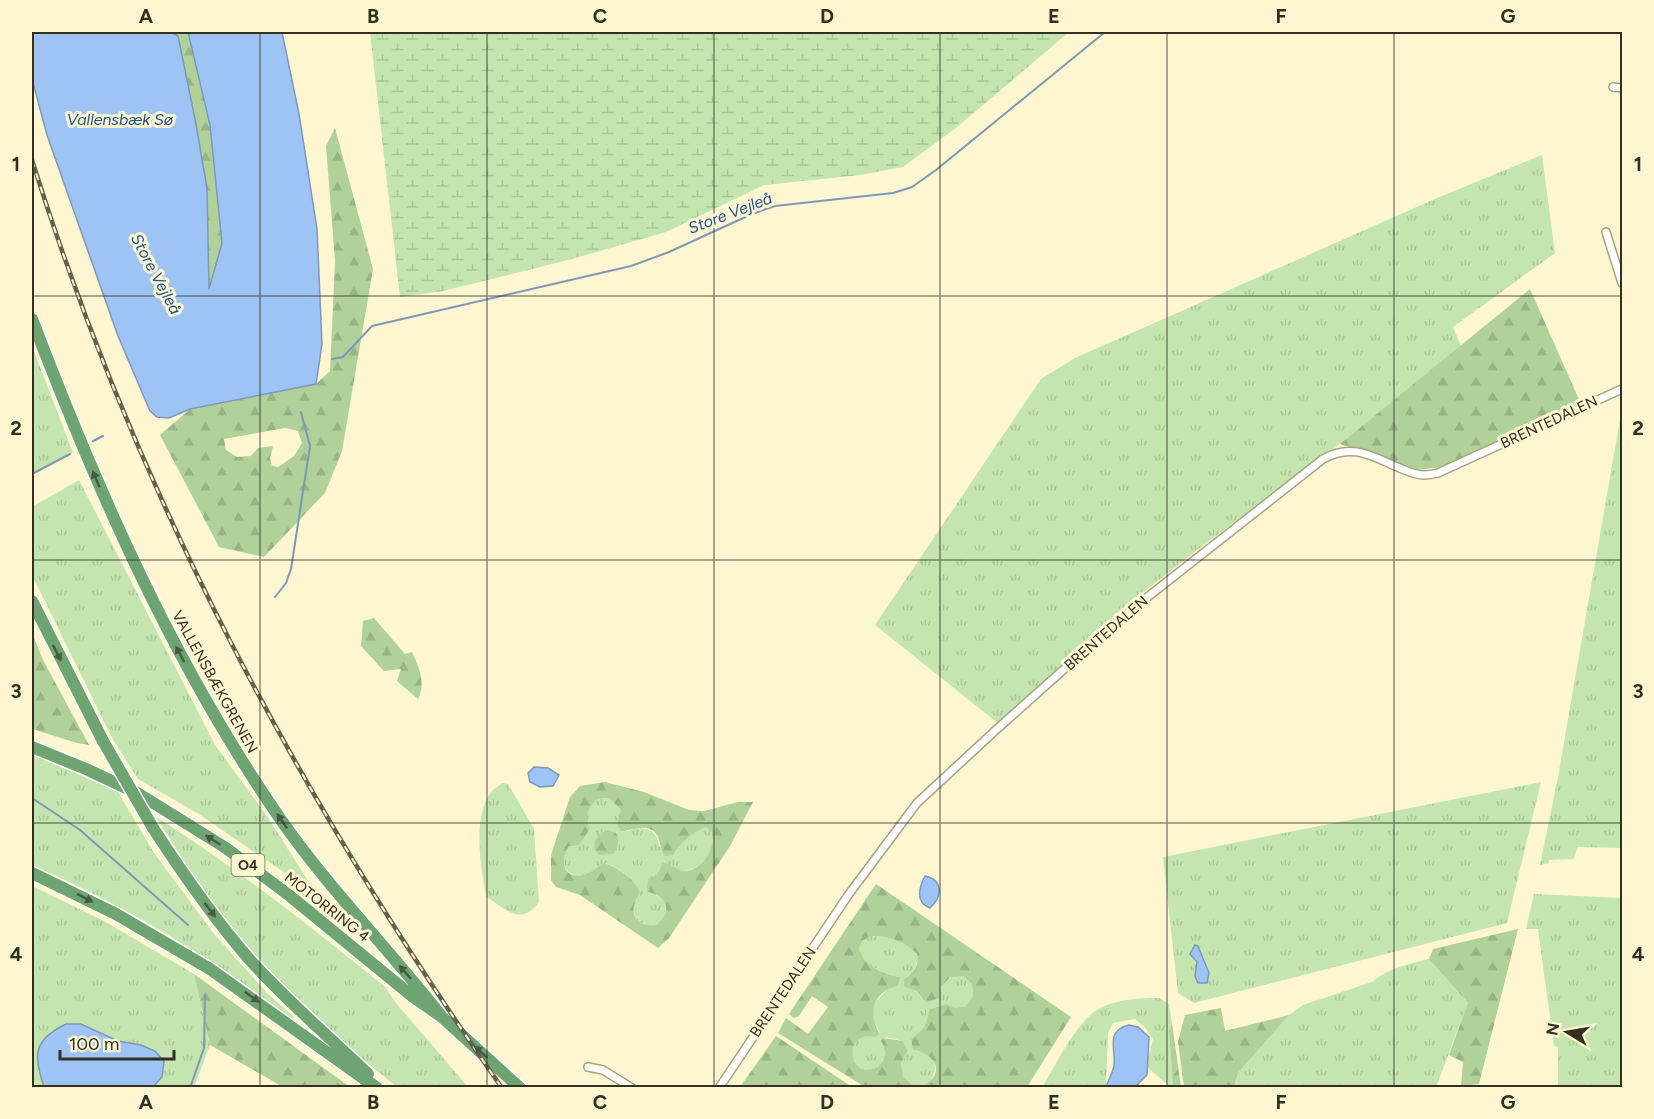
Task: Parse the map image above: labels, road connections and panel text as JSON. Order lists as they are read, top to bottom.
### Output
{
  "streets": {
    "highway": ["VALLENSBÆKGRENEN", "O4", "MOTORRING 4"],
    "street": ["BRENTEDALEN"]
  },
  "crossings": [
    ["VALLENSBÆKGRENEN", "MOTORRING 4"]
  ],
  "one_way": ["VALLENSBÆKGRENEN"],
  "water": ["Vallensbæk Sø", "Store Vejleå"],
  "scale_bar": "100 m",
  "north": "left",
  "grid": {
    "columns": [
      "A",
      "B",
      "C",
      "D",
      "E",
      "F",
      "G"
    ],
    "rows": [
      "1",
      "2",
      "3",
      "4"
    ]
  }
}
